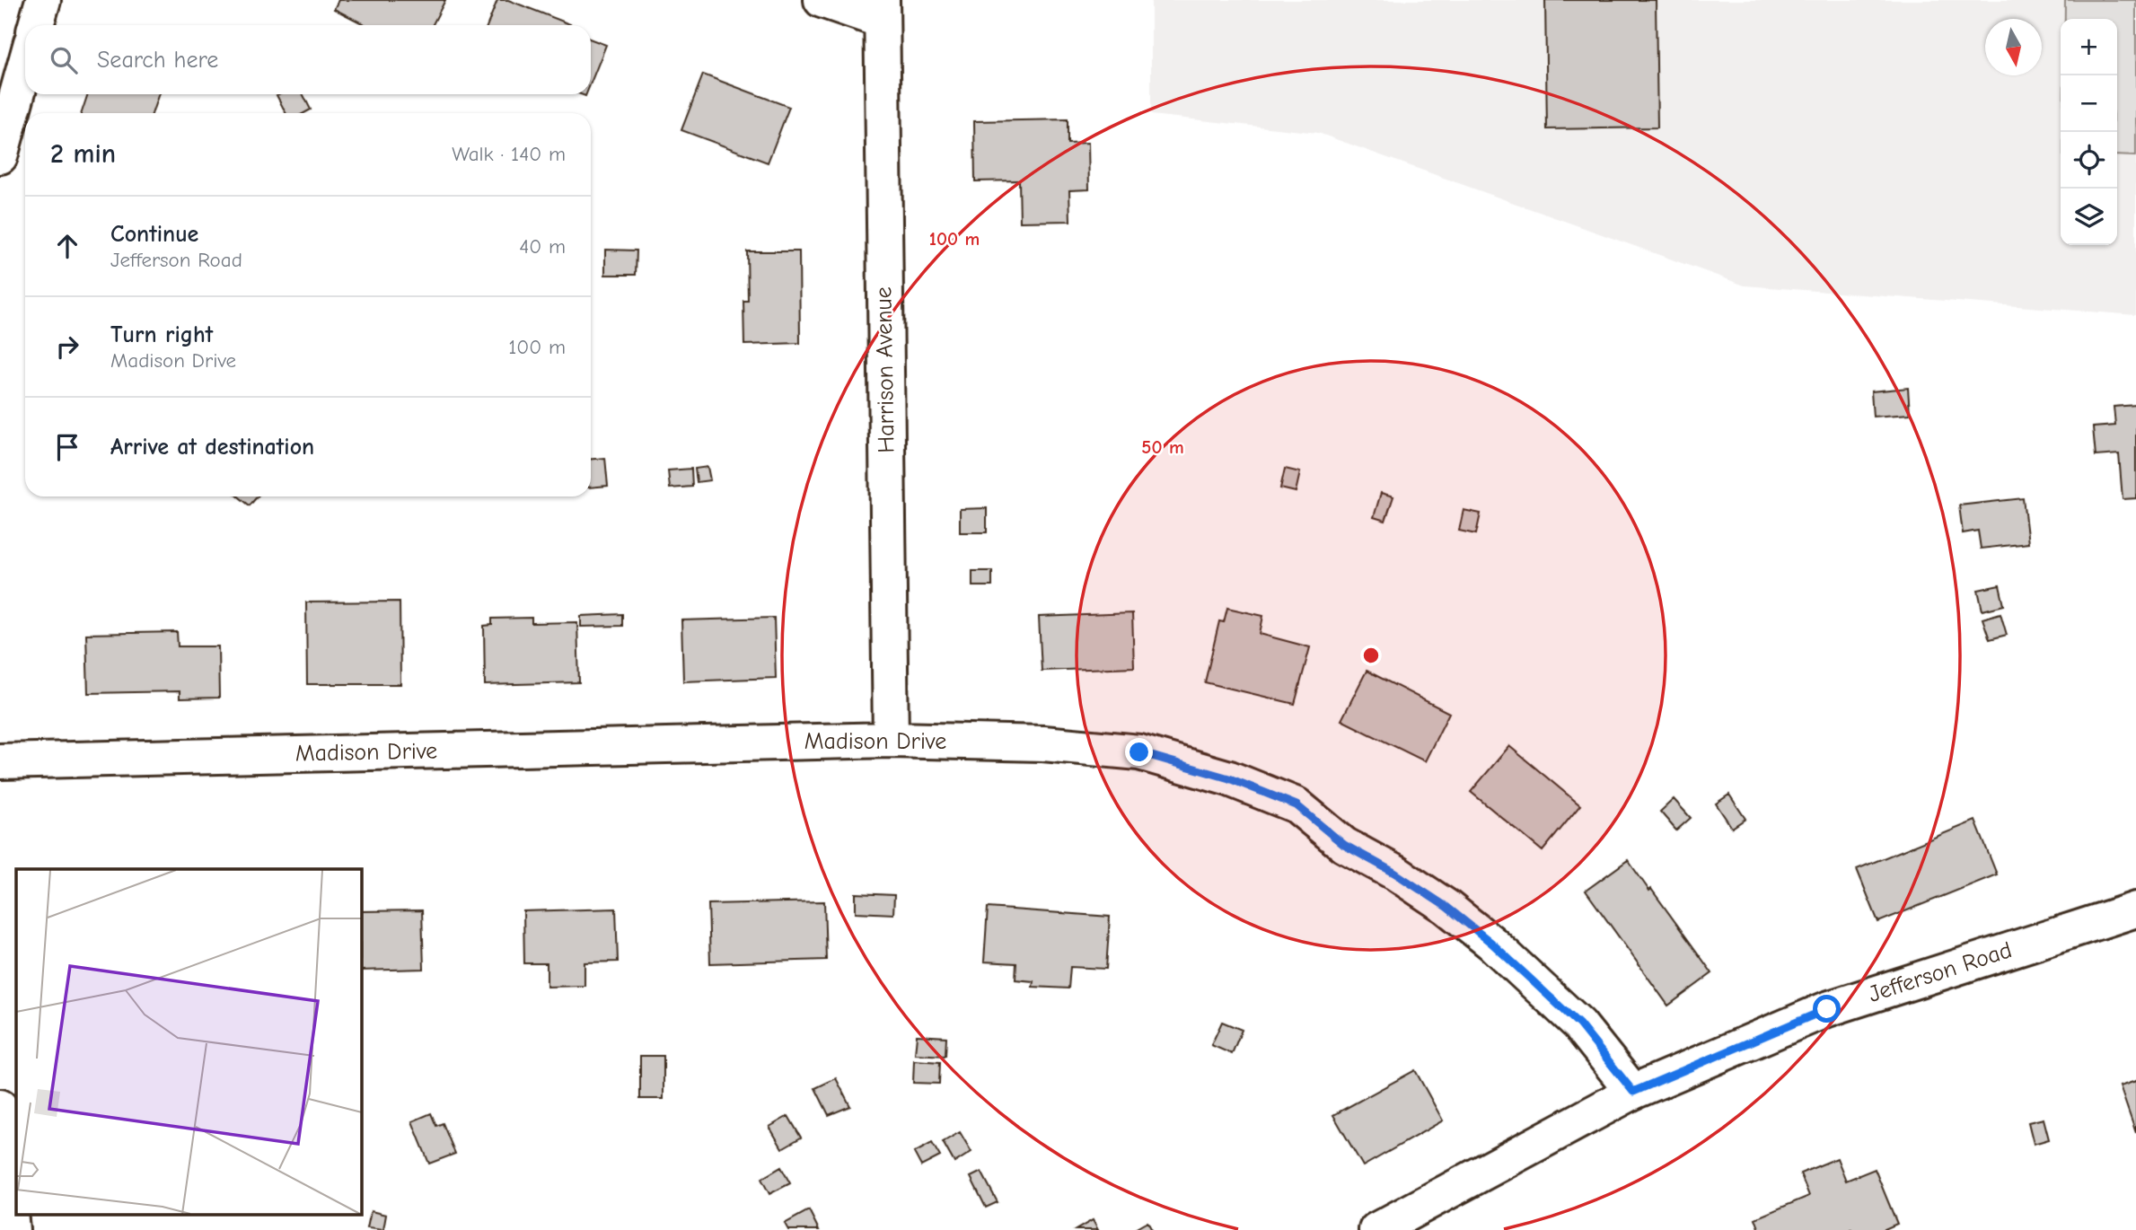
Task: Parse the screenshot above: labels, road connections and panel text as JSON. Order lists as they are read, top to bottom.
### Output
{
  "streets": {
    "street": ["Harrison Avenue", "Madison Drive", "Jefferson Road"]
  },
  "crossings": [
    ["Harrison Avenue", "Madison Drive"],
    ["Madison Drive", "Jefferson Road"]
  ],
  "north": "bottom",
  "page": {
    "map_buttons": ["+", "−"],
    "search": "Search here",
    "heading": ["2 min", "Walk · 140 m"],
    "list": [
      ["Continue", "Jefferson Road", "40 m"],
      ["Turn right", "Madison Drive", "100 m"],
      "Arrive at destination"
    ]
  },
  "rings": ["100 m", "50 m"]
}
